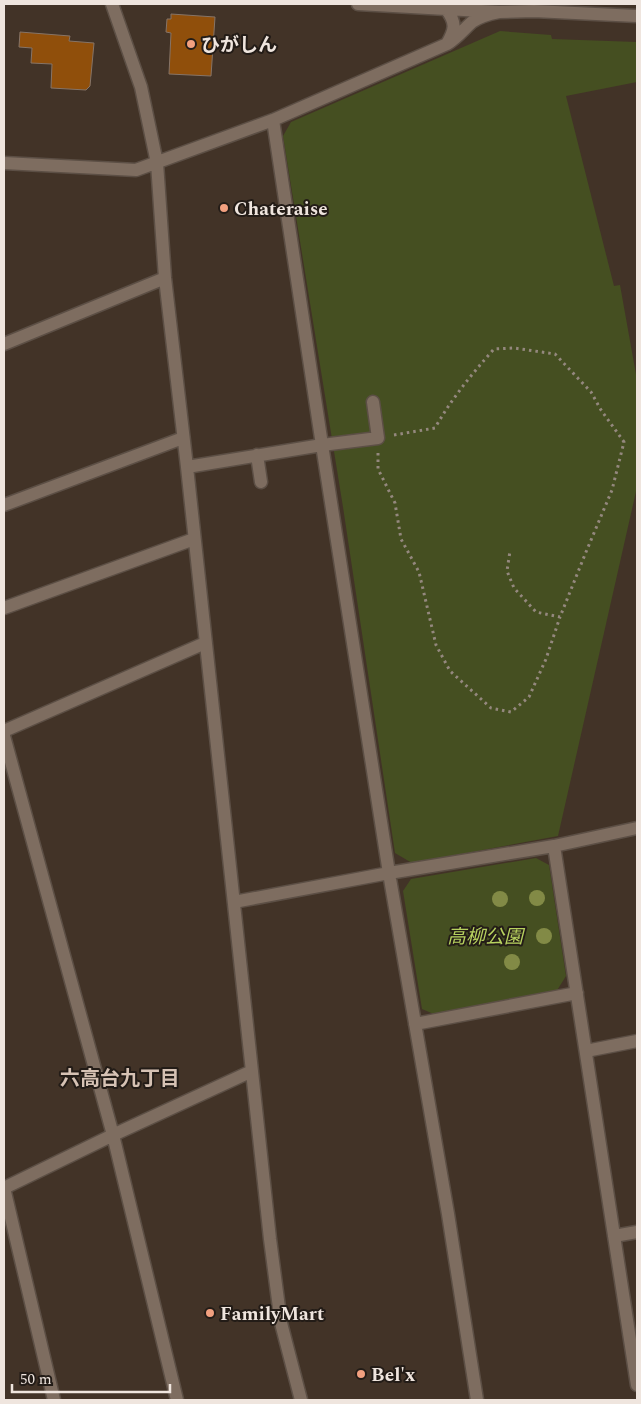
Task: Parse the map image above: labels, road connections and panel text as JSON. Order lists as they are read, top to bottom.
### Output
{
  "districts": ["六高台九丁目"],
  "parks": ["高柳公園"],
  "places": [
    "ひがしん",
    "Chateraise",
    "FamilyMart",
    "Bel'x"
  ],
  "scale_bar": "50 m"
}
